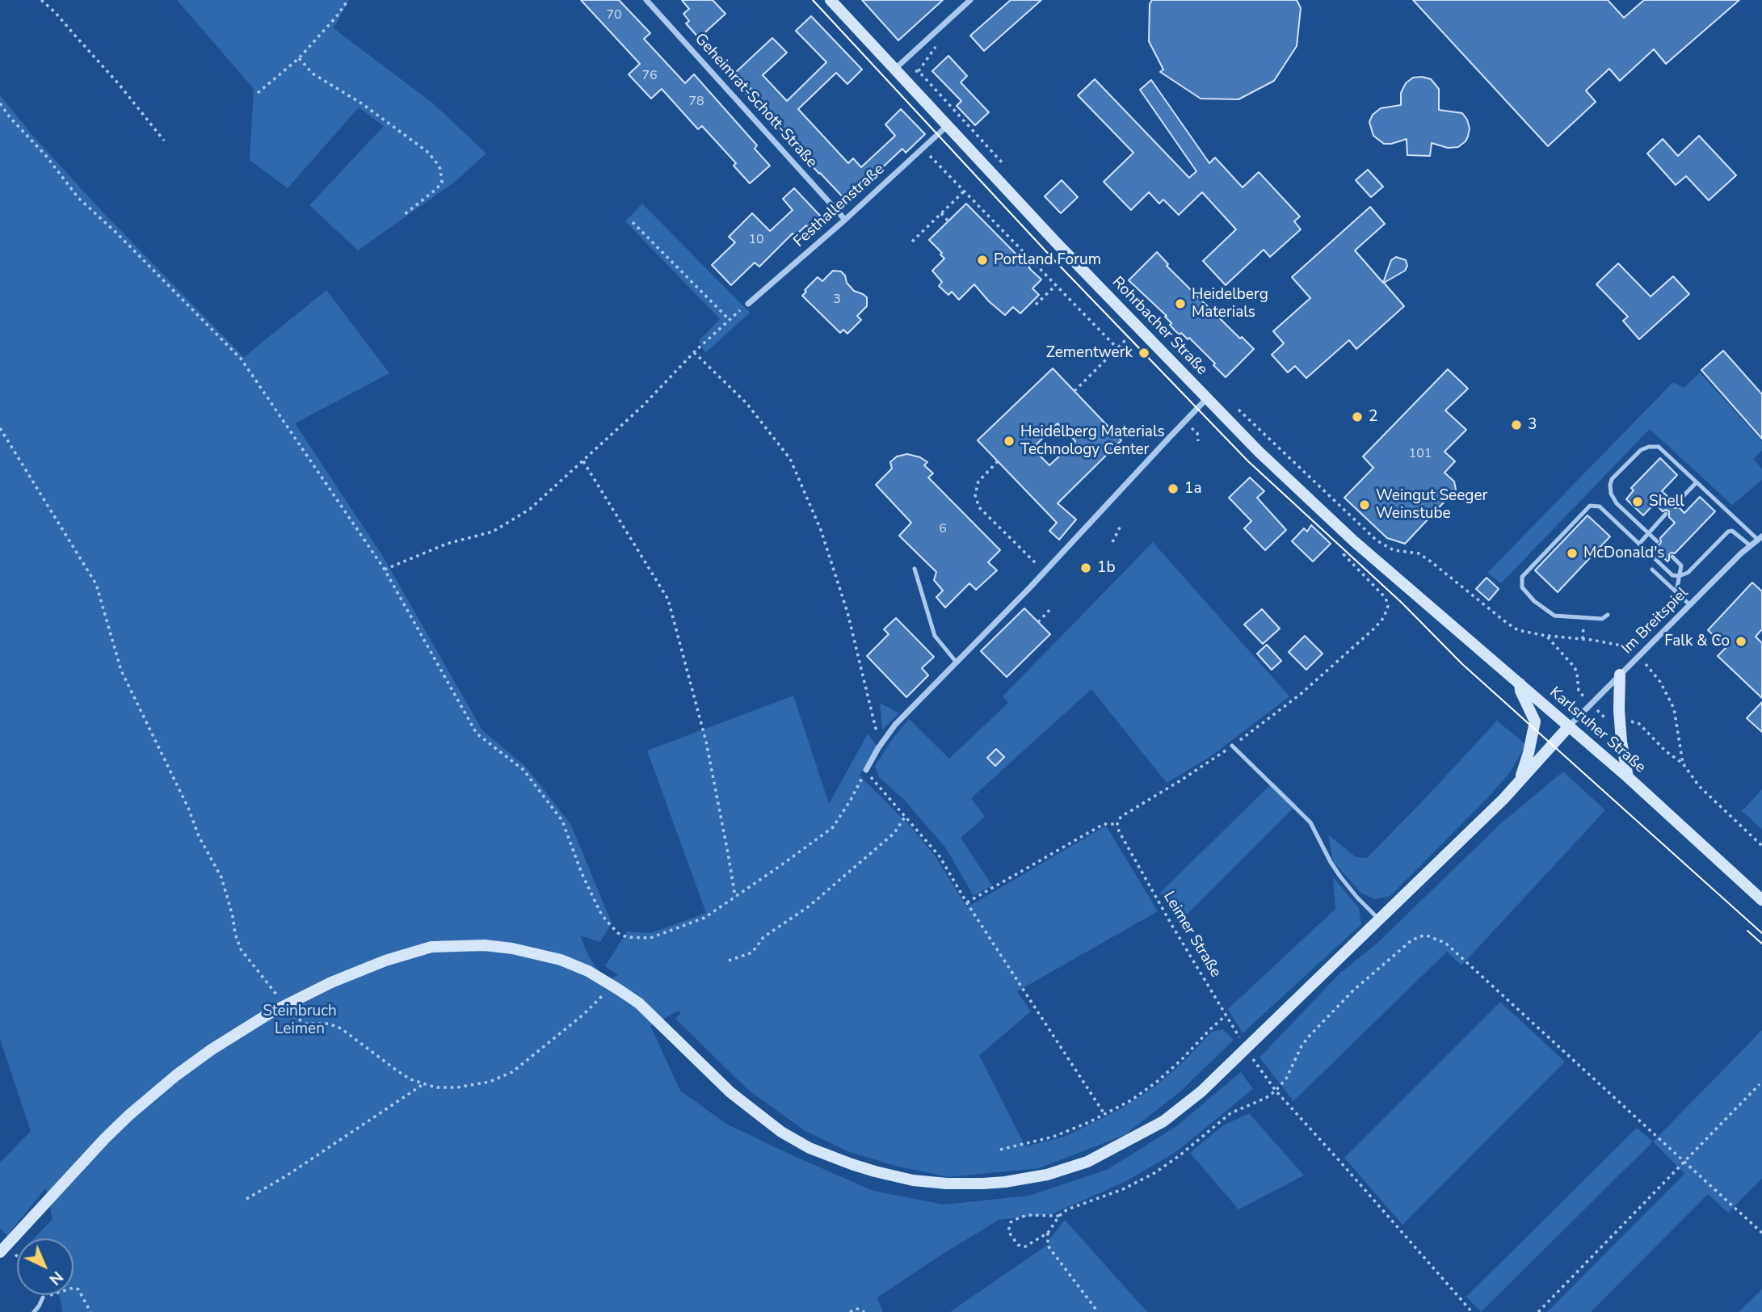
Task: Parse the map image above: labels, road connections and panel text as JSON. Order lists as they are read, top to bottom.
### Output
{
  "streets": {
    "main road": ["Rohrbacher Straße", "Karlsruher Straße"],
    "street": ["Geheimrat-Schott-Straße", "Festhallenstraße", "Im Breitspiel"],
    "path": ["Leimer Straße"]
  },
  "crossings": [
    ["Geheimrat-Schott-Straße", "Festhallenstraße"],
    ["Festhallenstraße", "Rohrbacher Straße"],
    ["Rohrbacher Straße", "Karlsruher Straße"],
    ["Im Breitspiel", "Karlsruher Straße"]
  ],
  "parks": ["Steinbruch Leimen"],
  "places": [
    "Portland Forum",
    "Heidelberg Materials",
    "Zementwerk",
    "2",
    "3",
    "Heidelberg Materials Technology Center",
    "1a",
    "Shell",
    "Weingut Seeger Weinstube",
    "McDonald's",
    "1b",
    "Falk & Co"
  ],
  "house_numbers": [
    "70",
    "76",
    "78",
    "10",
    "3",
    "101",
    "6"
  ],
  "north": "bottom right"
}
